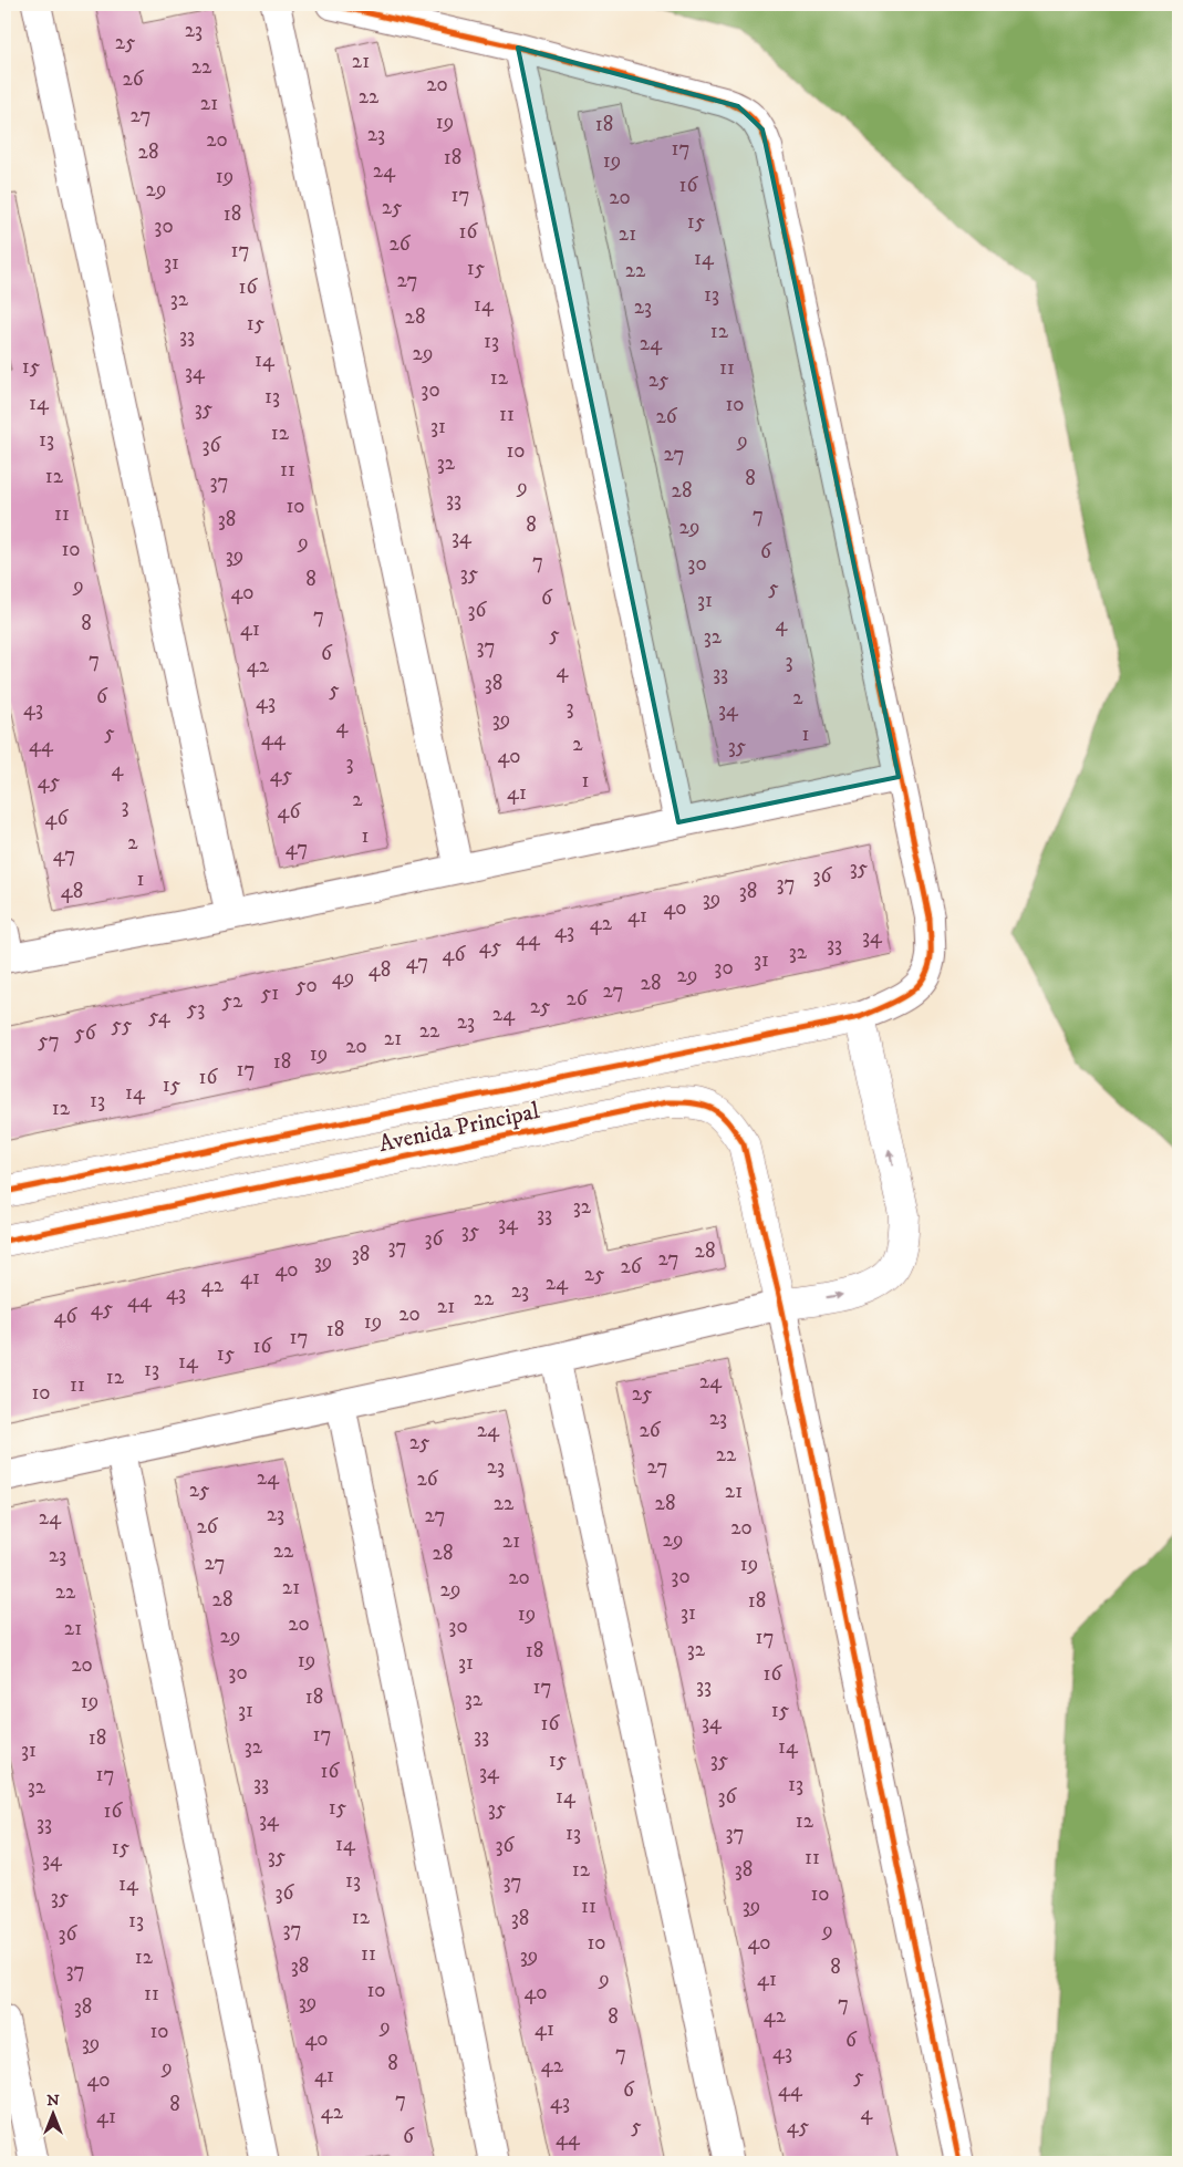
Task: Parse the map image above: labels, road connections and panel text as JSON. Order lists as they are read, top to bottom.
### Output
{
  "streets": {
    "street": ["Avenida Principal"]
  },
  "house_numbers": [
    "23",
    "25",
    "21",
    "22",
    "26",
    "20",
    "22",
    "21",
    "27",
    "19",
    "18",
    "23",
    "20",
    "17",
    "28",
    "18",
    "19",
    "24",
    "19",
    "16",
    "29",
    "17",
    "20",
    "25",
    "18",
    "15",
    "30",
    "16",
    "21",
    "26",
    "17",
    "14",
    "31",
    "15",
    "22",
    "27",
    "16",
    "13",
    "32",
    "14",
    "23",
    "28",
    "15",
    "12",
    "33",
    "13",
    "24",
    "29",
    "14",
    "15",
    "11",
    "34",
    "12",
    "25",
    "30",
    "13",
    "14",
    "10",
    "35",
    "11",
    "26",
    "31",
    "12",
    "13",
    "9",
    "36",
    "10",
    "27",
    "32",
    "11",
    "12",
    "8",
    "37",
    "9",
    "28",
    "33",
    "10",
    "11",
    "7",
    "38",
    "8",
    "29",
    "34",
    "9",
    "10",
    "6",
    "39",
    "7",
    "30",
    "35",
    "8",
    "9",
    "5",
    "40",
    "6",
    "31",
    "36",
    "7",
    "8",
    "4",
    "41",
    "5",
    "32",
    "37",
    "6",
    "7",
    "3",
    "42",
    "4",
    "33",
    "38",
    "5",
    "6",
    "2",
    "43",
    "3",
    "43",
    "34",
    "39",
    "4",
    "5",
    "1",
    "44",
    "2",
    "44",
    "35",
    "40",
    "3",
    "4",
    "45",
    "1",
    "45",
    "41",
    "2",
    "3",
    "46",
    "46",
    "1",
    "2",
    "47",
    "47",
    "35",
    "36",
    "1",
    "37",
    "48",
    "38",
    "39",
    "40",
    "41",
    "42",
    "43",
    "34",
    "44",
    "33",
    "45",
    "32",
    "46",
    "31",
    "47",
    "30",
    "48",
    "29",
    "49",
    "28",
    "50",
    "27",
    "51",
    "26",
    "52",
    "25",
    "53",
    "24",
    "54",
    "23",
    "55",
    "22",
    "56",
    "21",
    "57",
    "20",
    "19",
    "18",
    "17",
    "16",
    "15",
    "14",
    "13",
    "12",
    "32",
    "33",
    "34",
    "35",
    "36",
    "37",
    "28",
    "38",
    "27",
    "39",
    "26",
    "40",
    "25",
    "41",
    "24",
    "42",
    "23",
    "43",
    "22",
    "44",
    "21",
    "45",
    "20",
    "46",
    "19",
    "18",
    "17",
    "16",
    "15",
    "14",
    "13",
    "12",
    "24",
    "11",
    "10",
    "25",
    "23",
    "24",
    "26",
    "25",
    "22",
    "23",
    "27",
    "24",
    "26",
    "25",
    "21",
    "22",
    "28",
    "23",
    "27",
    "24",
    "26",
    "20",
    "29",
    "21",
    "22",
    "28",
    "23",
    "27",
    "19",
    "30",
    "20",
    "21",
    "29",
    "22",
    "28",
    "18",
    "31",
    "19",
    "20",
    "30",
    "21",
    "29",
    "17",
    "32",
    "18",
    "19",
    "31",
    "20",
    "30",
    "16",
    "33",
    "17",
    "18",
    "32",
    "19",
    "31",
    "15",
    "34",
    "16",
    "17",
    "33",
    "18",
    "32",
    "14",
    "31",
    "15",
    "35",
    "16",
    "34",
    "17",
    "33",
    "13",
    "32",
    "14",
    "36",
    "15",
    "35",
    "16",
    "34",
    "12",
    "33",
    "13",
    "37",
    "14",
    "36",
    "15",
    "35",
    "11",
    "34",
    "12",
    "38",
    "13",
    "37",
    "14",
    "36",
    "10",
    "35",
    "11",
    "39",
    "12",
    "38",
    "13",
    "37",
    "9",
    "36",
    "10",
    "40",
    "11",
    "39",
    "12",
    "38",
    "8",
    "37",
    "9",
    "41",
    "10",
    "40",
    "11",
    "39",
    "7",
    "38",
    "42",
    "8",
    "9",
    "41",
    "10",
    "40",
    "6",
    "39",
    "43",
    "7",
    "8",
    "42",
    "9",
    "41",
    "5",
    "40",
    "6",
    "44",
    "7",
    "43",
    "8",
    "42",
    "4",
    "41",
    "5",
    "45",
    "6",
    "44"
  ],
  "north": "top"
}
